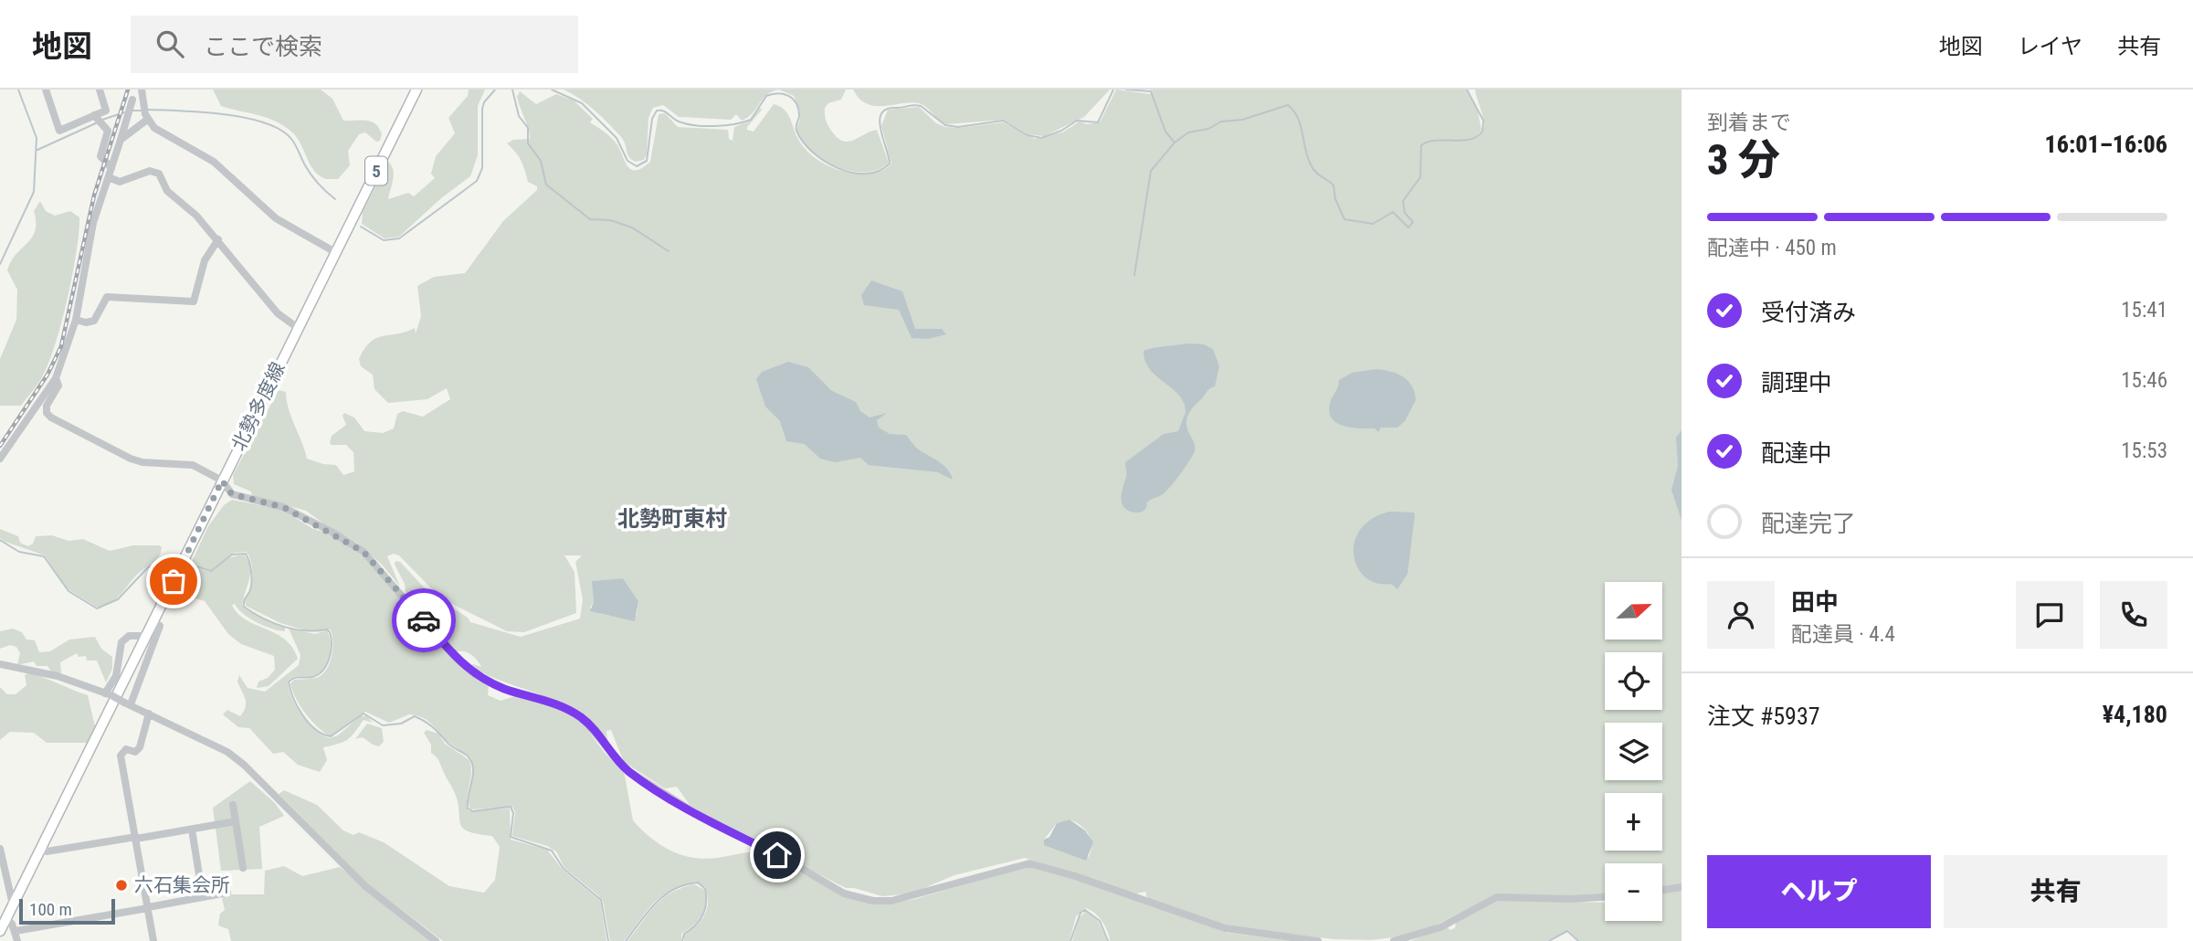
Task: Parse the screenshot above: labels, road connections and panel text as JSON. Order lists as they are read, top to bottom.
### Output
{
  "streets": {
    "main road": ["5", "北勢多度線"]
  },
  "districts": ["北勢町東村"],
  "places": ["六石集会所"],
  "scale_bar": "100 m",
  "north": "right",
  "page": {
    "header": "地図",
    "search": "ここで検索",
    "nav": ["地図", "レイヤ", "共有"],
    "heading": ["3 分", "到着まで", "16:01–16:06"],
    "panel": [
      "田中",
      "配達員 · 4.4",
      "注文 #5937",
      "¥4,180"
    ],
    "bar": "配達中 · 450 m",
    "list": [
      ["受付済み", "15:41"],
      ["調理中", "15:46"],
      ["配達中", "15:53"],
      "配達完了"
    ],
    "map_buttons": ["+", "−"],
    "buttons": ["ヘルプ", "共有"],
    "scale": "100 m"
  }
}
